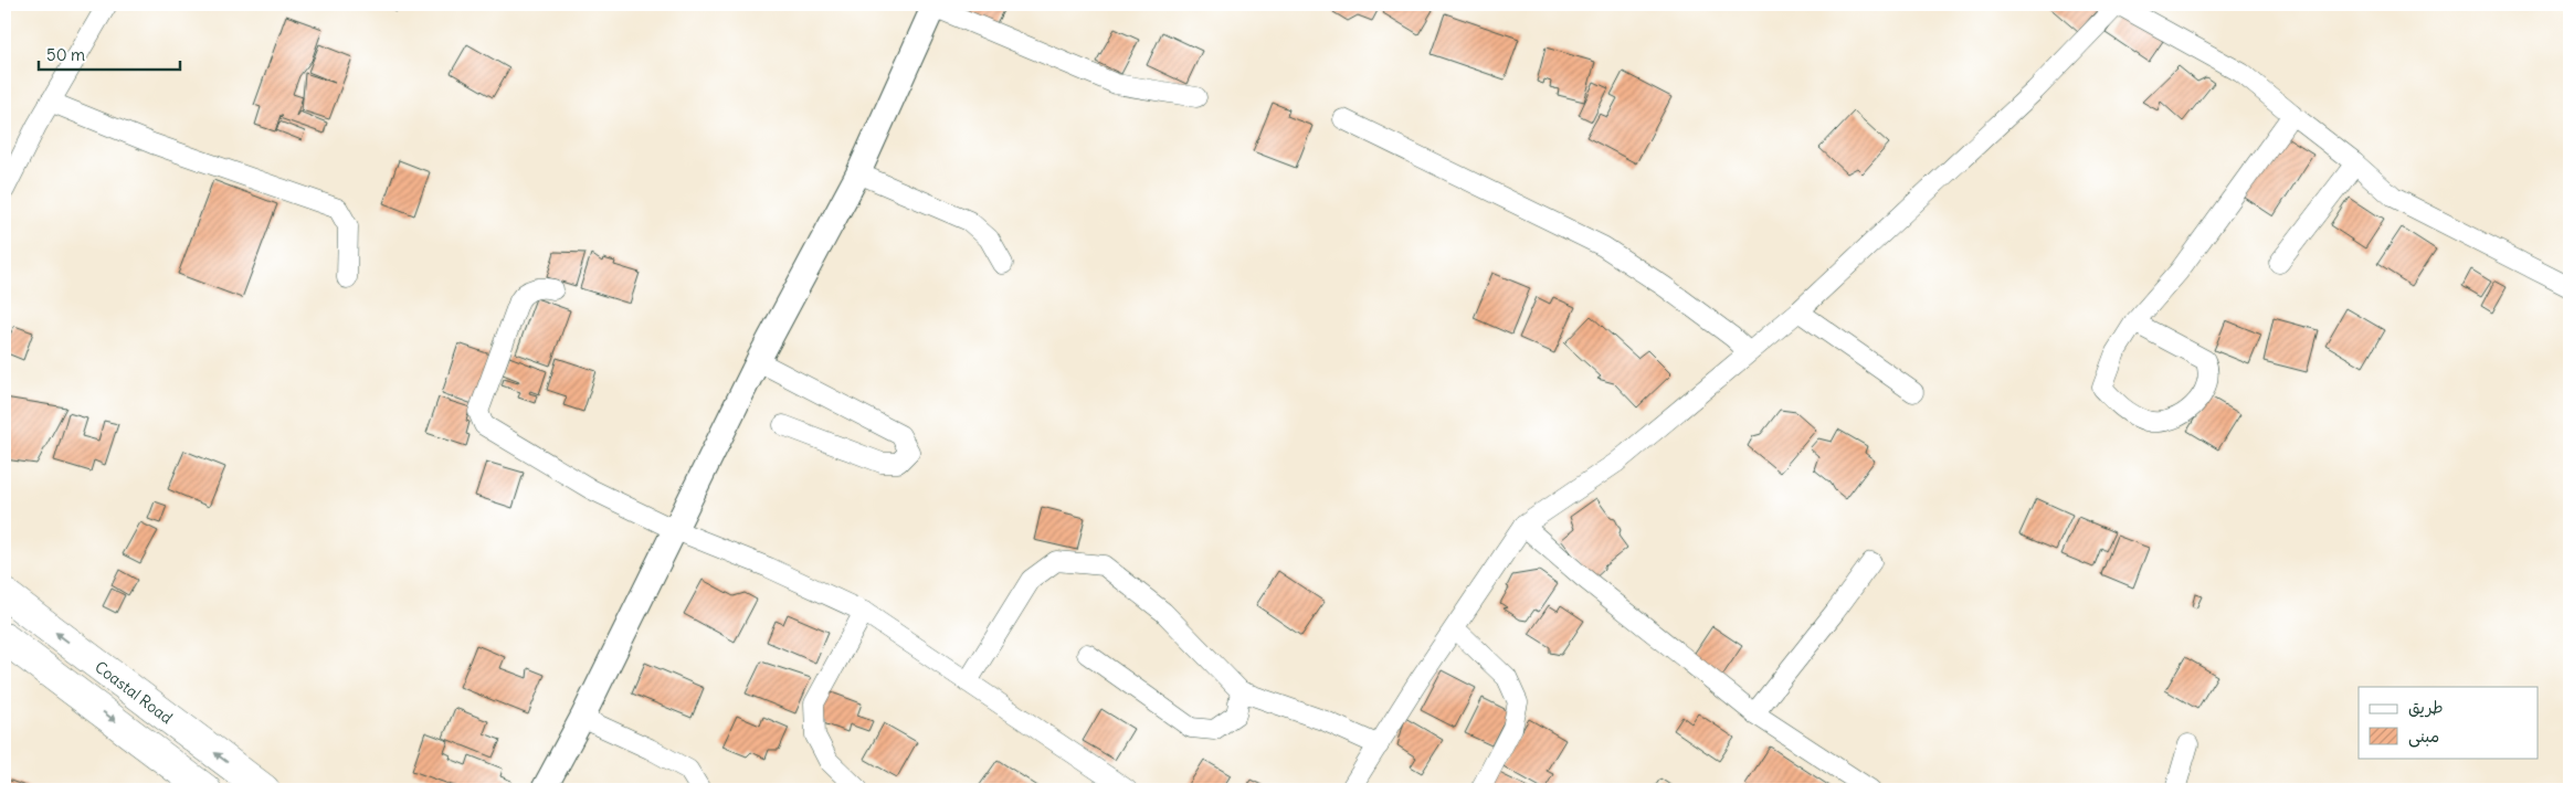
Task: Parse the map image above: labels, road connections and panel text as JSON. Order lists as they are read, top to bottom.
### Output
{
  "streets": {
    "highway": ["Coastal Road"]
  },
  "legend": ["طريق", "مبنى"],
  "scale_bar": "50 m"
}
